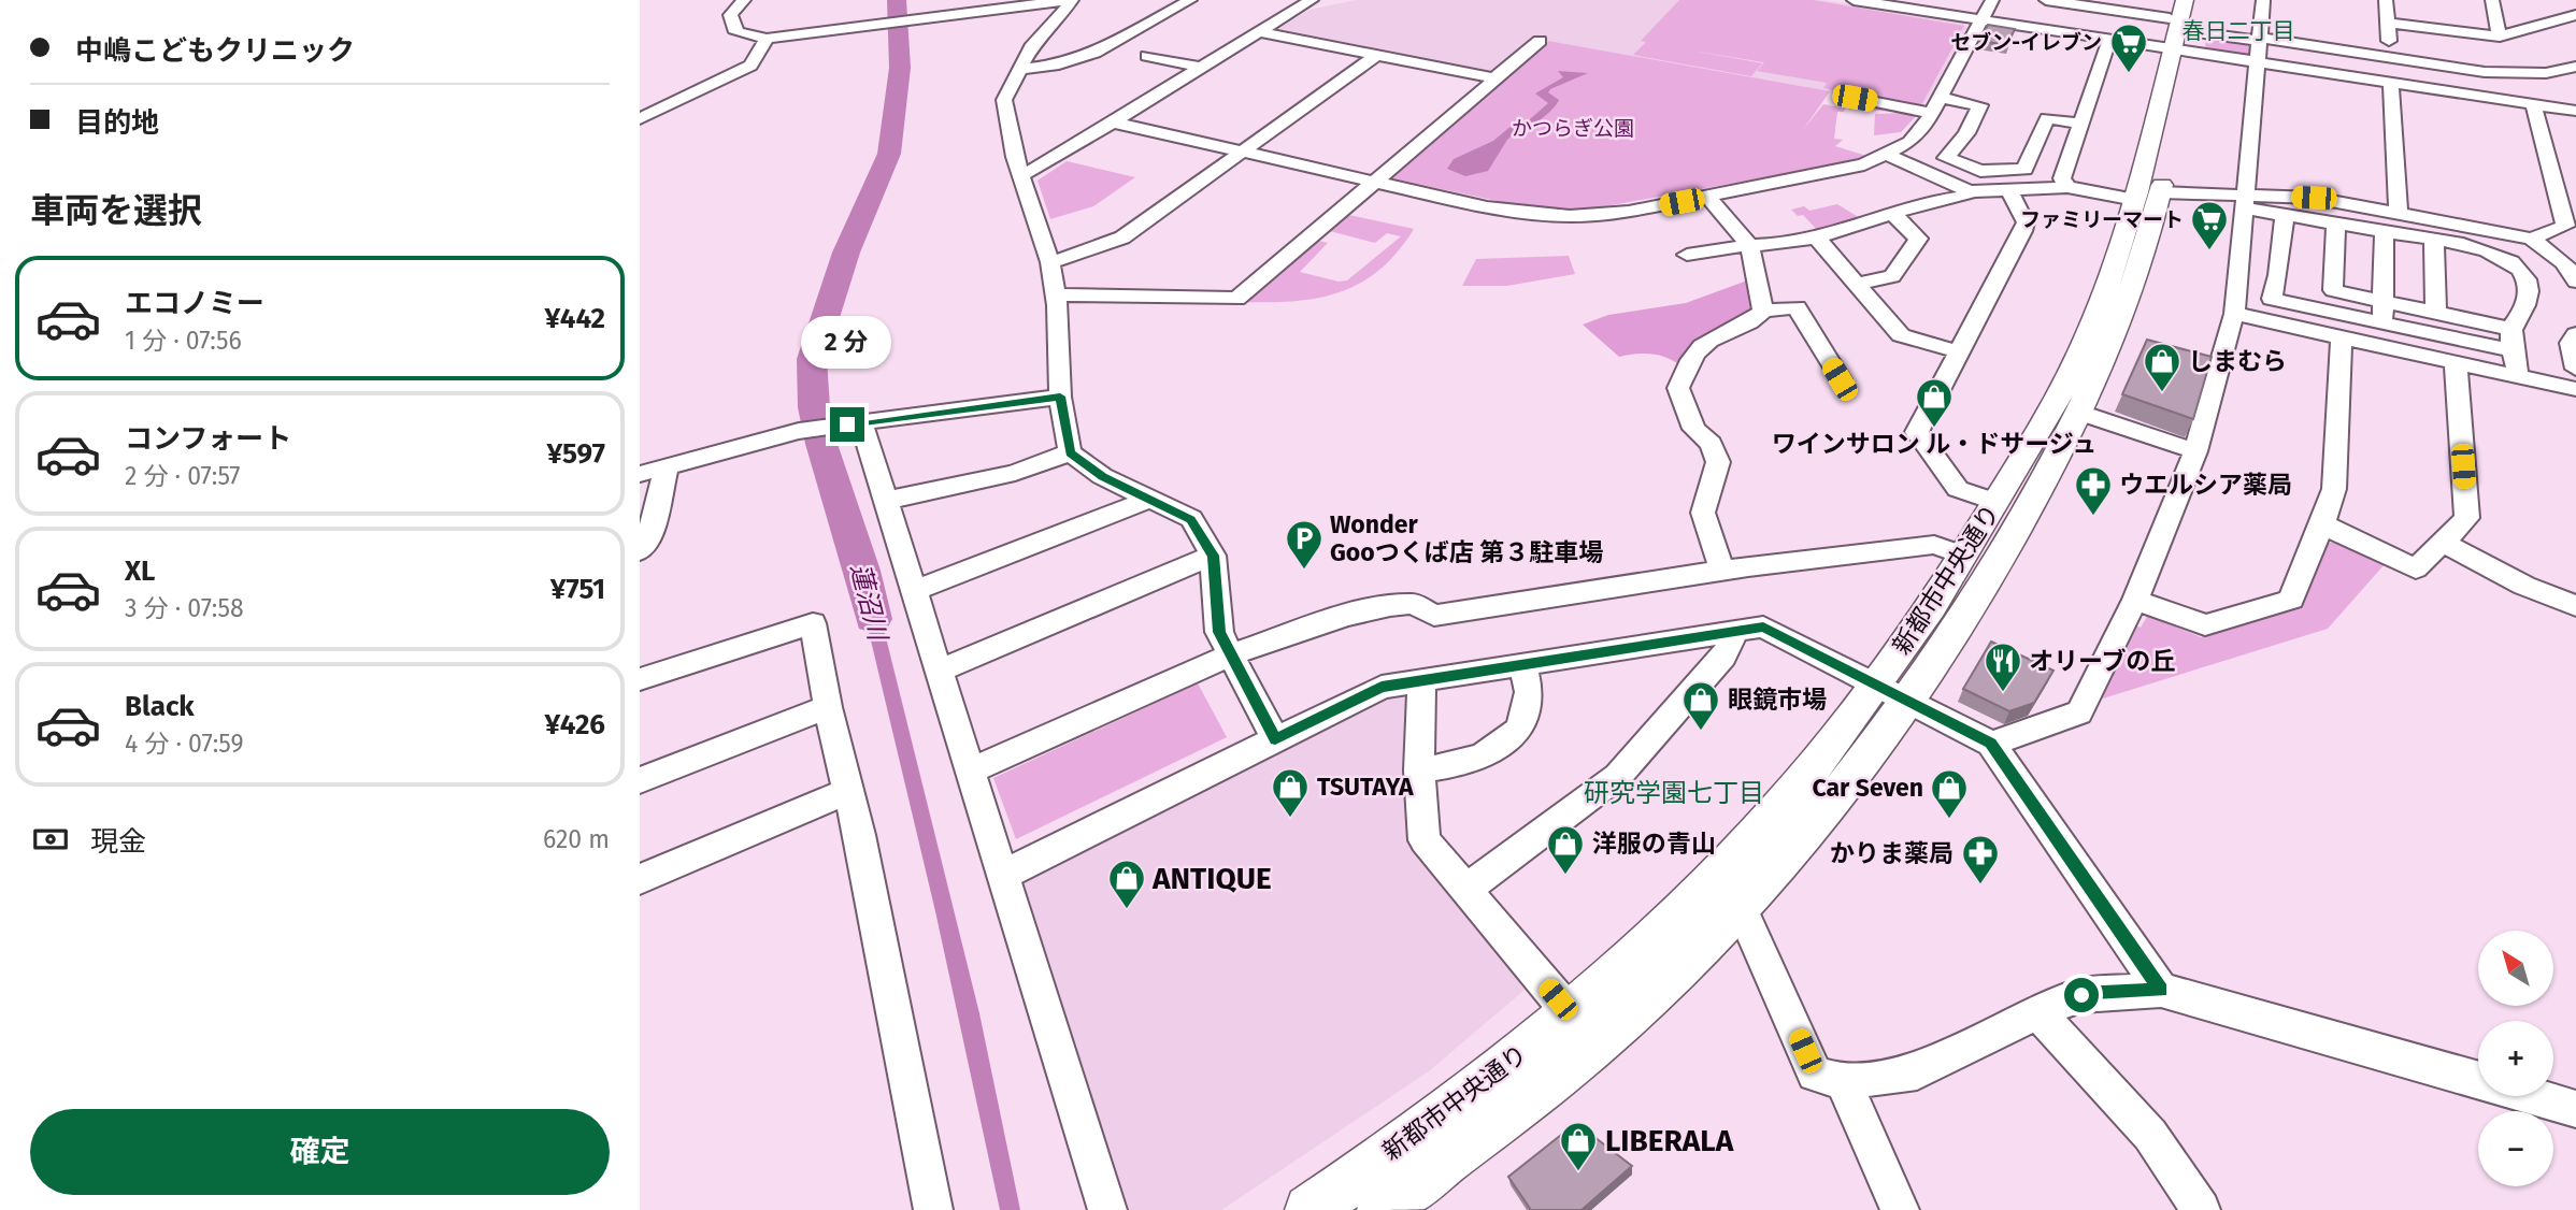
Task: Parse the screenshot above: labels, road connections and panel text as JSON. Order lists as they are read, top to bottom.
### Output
{
  "streets": {
    "main road": ["新都市中央通り"]
  },
  "districts": ["春日二丁目", "研究学園七丁目"],
  "water": ["蓮沼川"],
  "parks": ["かつらぎ公園"],
  "places": {
    "supermarket": ["セブン-イレブン", "ファミリーマート"],
    "shop": [
      "しまむら",
      "ワインサロン ル・ドサージュ",
      "眼鏡市場",
      "TSUTAYA",
      "Car Seven",
      "洋服の青山",
      "ANTIQUE",
      "LIBERALA"
    ],
    "pharmacy": ["ウエルシア薬局", "かりま薬局"],
    "parking": ["Wonder Gooつくば店 第３駐車場"],
    "restaurant": ["オリーブの丘"]
  },
  "north": "top left",
  "page": {
    "banner": ["中嶋こどもクリニック", "目的地"],
    "heading": "車両を選択",
    "list": [
      {
        "name": "エコノミー",
        "note": "1 分 · 07:56",
        "value": "¥442"
      },
      {
        "name": "コンフォート",
        "note": "2 分 · 07:57",
        "value": "¥597"
      },
      {
        "name": "XL",
        "note": "3 分 · 07:58",
        "value": "¥751"
      },
      {
        "name": "Black",
        "note": "4 分 · 07:59",
        "value": "¥426"
      }
    ],
    "bubble": "2 分",
    "pay": ["現金", "620 m"],
    "map_buttons": ["+", "−"],
    "buttons": "確定"
  }
}
